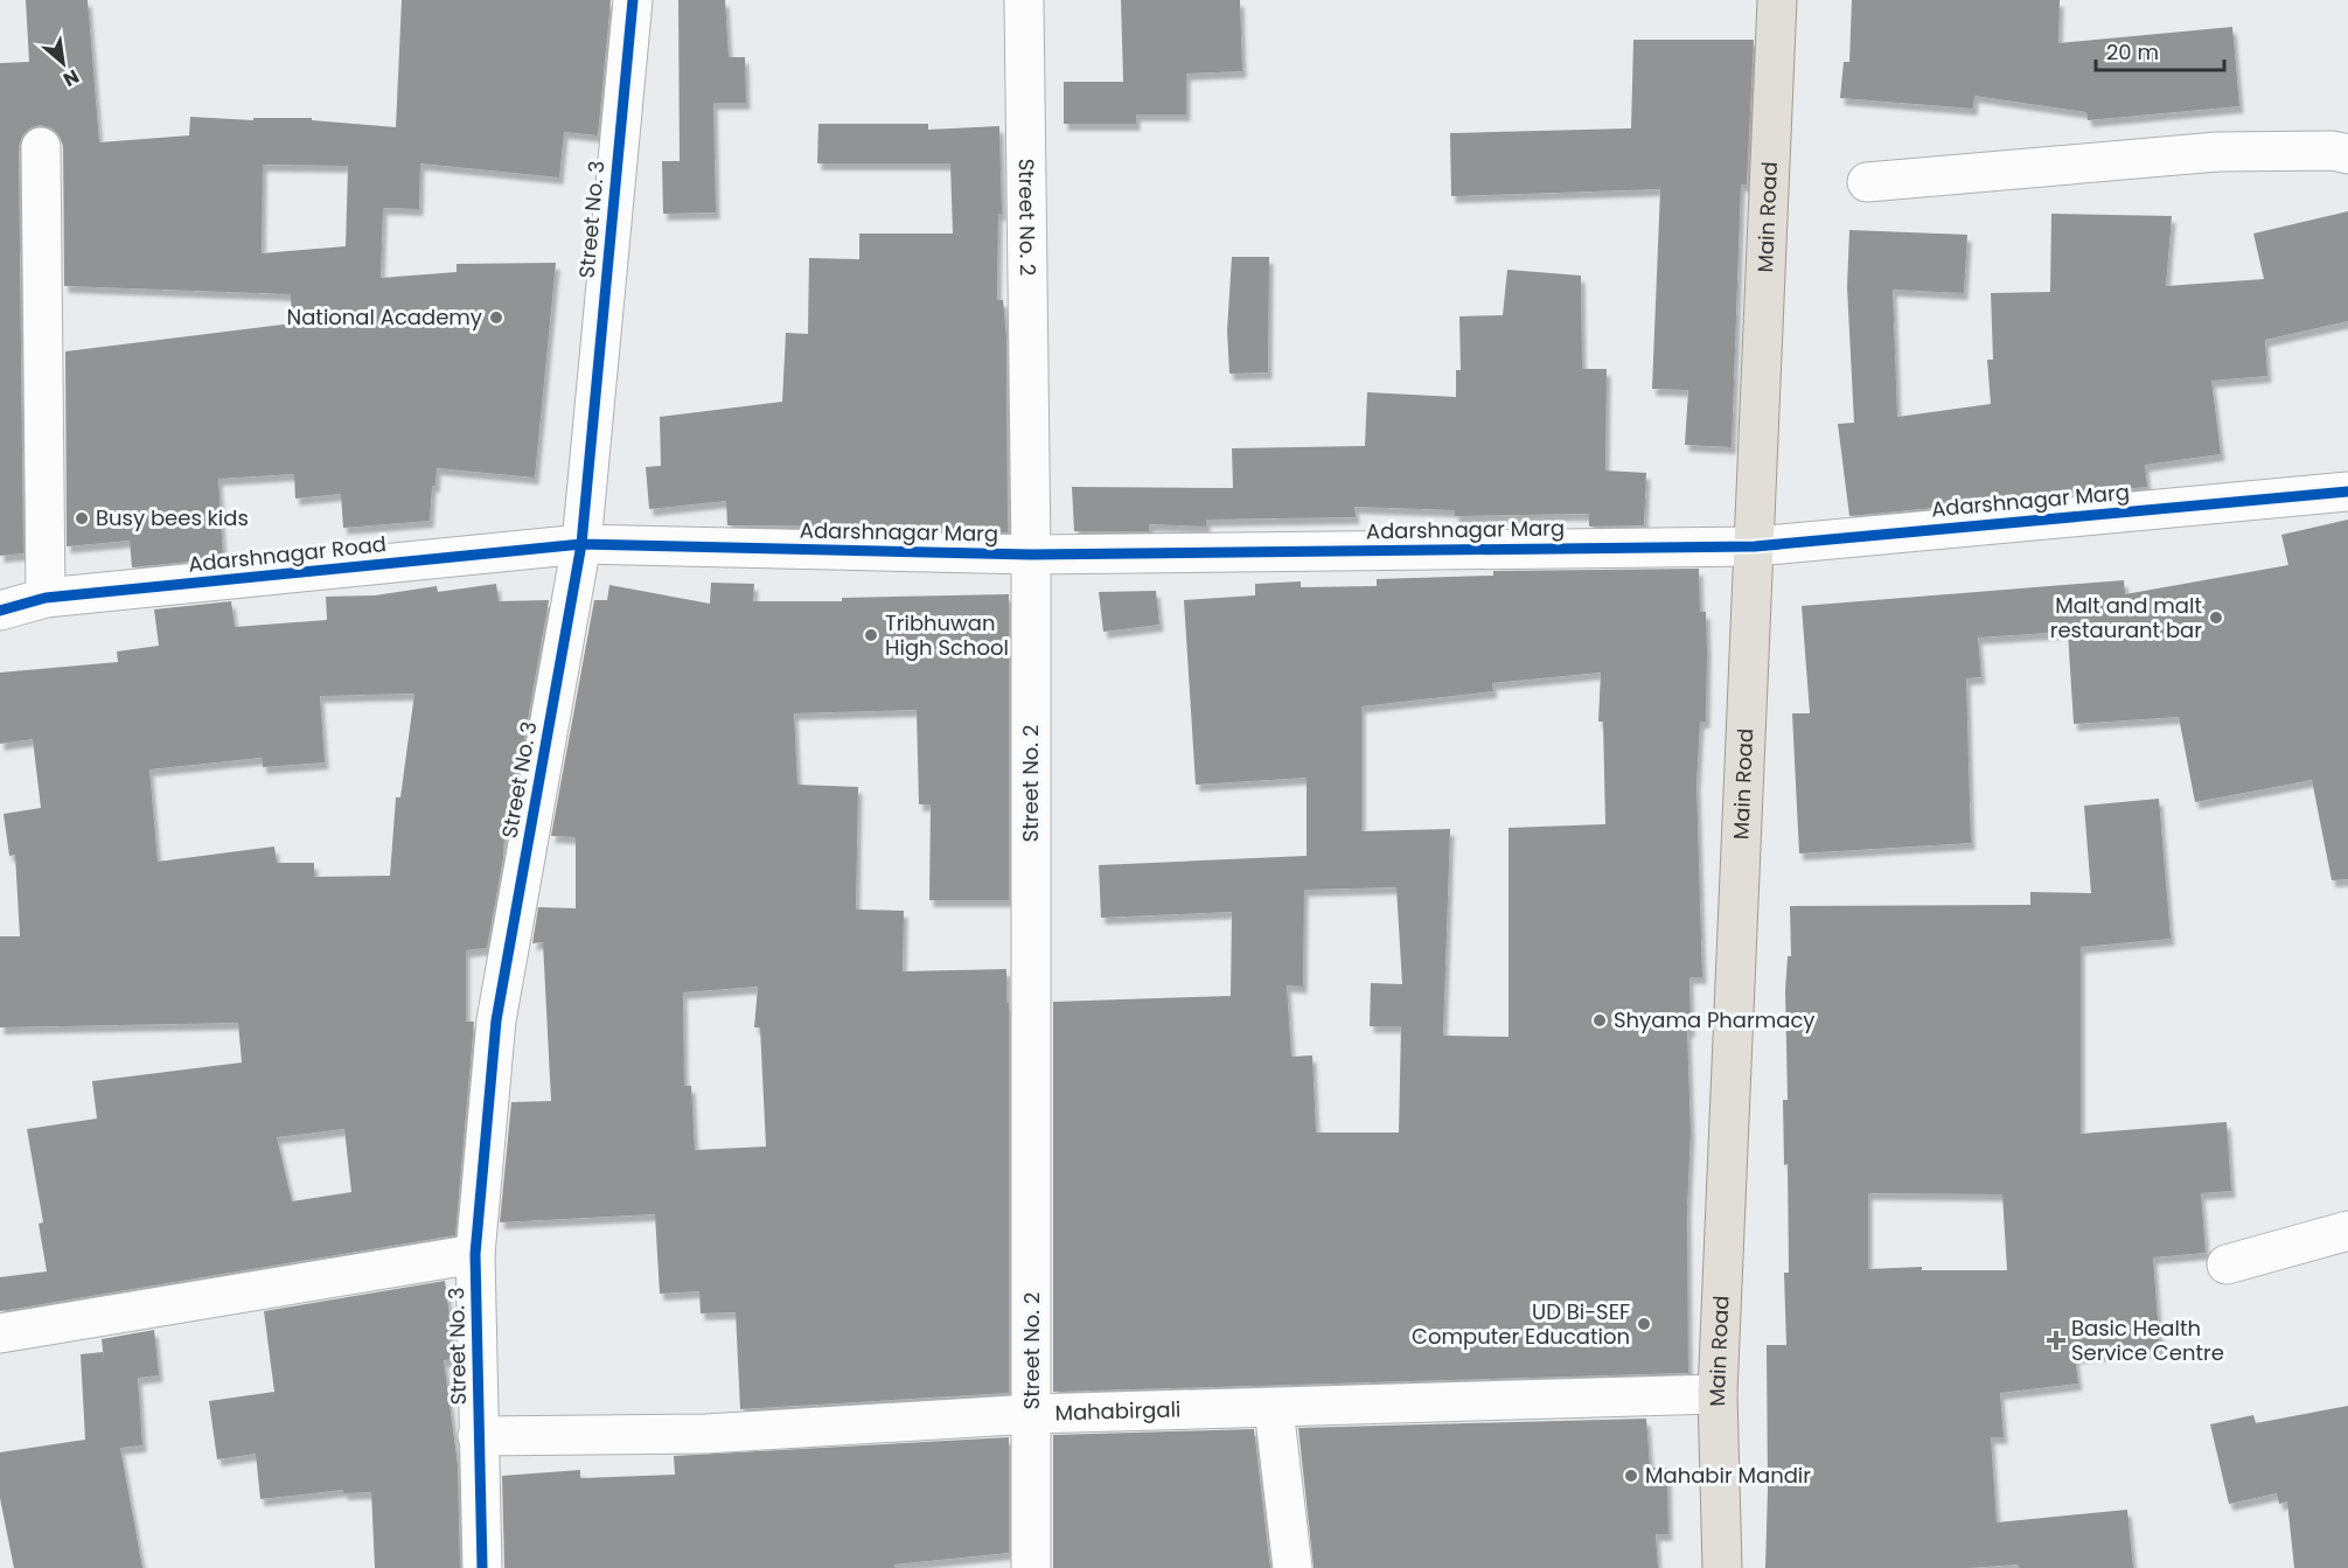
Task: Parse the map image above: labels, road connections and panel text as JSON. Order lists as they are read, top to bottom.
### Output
{
  "streets": {
    "main road": ["Main Road"],
    "street": [
      "Street No. 2",
      "Street No. 3",
      "Adarshnagar Marg",
      "Adarshnagar Road",
      "Mahabirgali"
    ]
  },
  "crossings": [
    ["Street No. 2", "Adarshnagar Marg"],
    ["Street No. 2", "Mahabirgali"],
    ["Main Road", "Adarshnagar Marg"],
    ["Main Road", "Mahabirgali"],
    ["Street No. 3", "Adarshnagar Marg"],
    ["Street No. 3", "Adarshnagar Road"],
    ["Street No. 3", "Mahabirgali"],
    ["Adarshnagar Marg", "Adarshnagar Road"]
  ],
  "places": {
    "other": [
      "National Academy",
      "Busy bees kids",
      "Malt and malt restaurant bar",
      "Tribhuwan High School",
      "Shyama Pharmacy",
      "UD Bi-SEF Computer Education",
      "Mahabir Mandir"
    ],
    "health": ["Basic Health Service Centre"]
  },
  "scale_bar": "20 m",
  "north": "bottom right"
}
